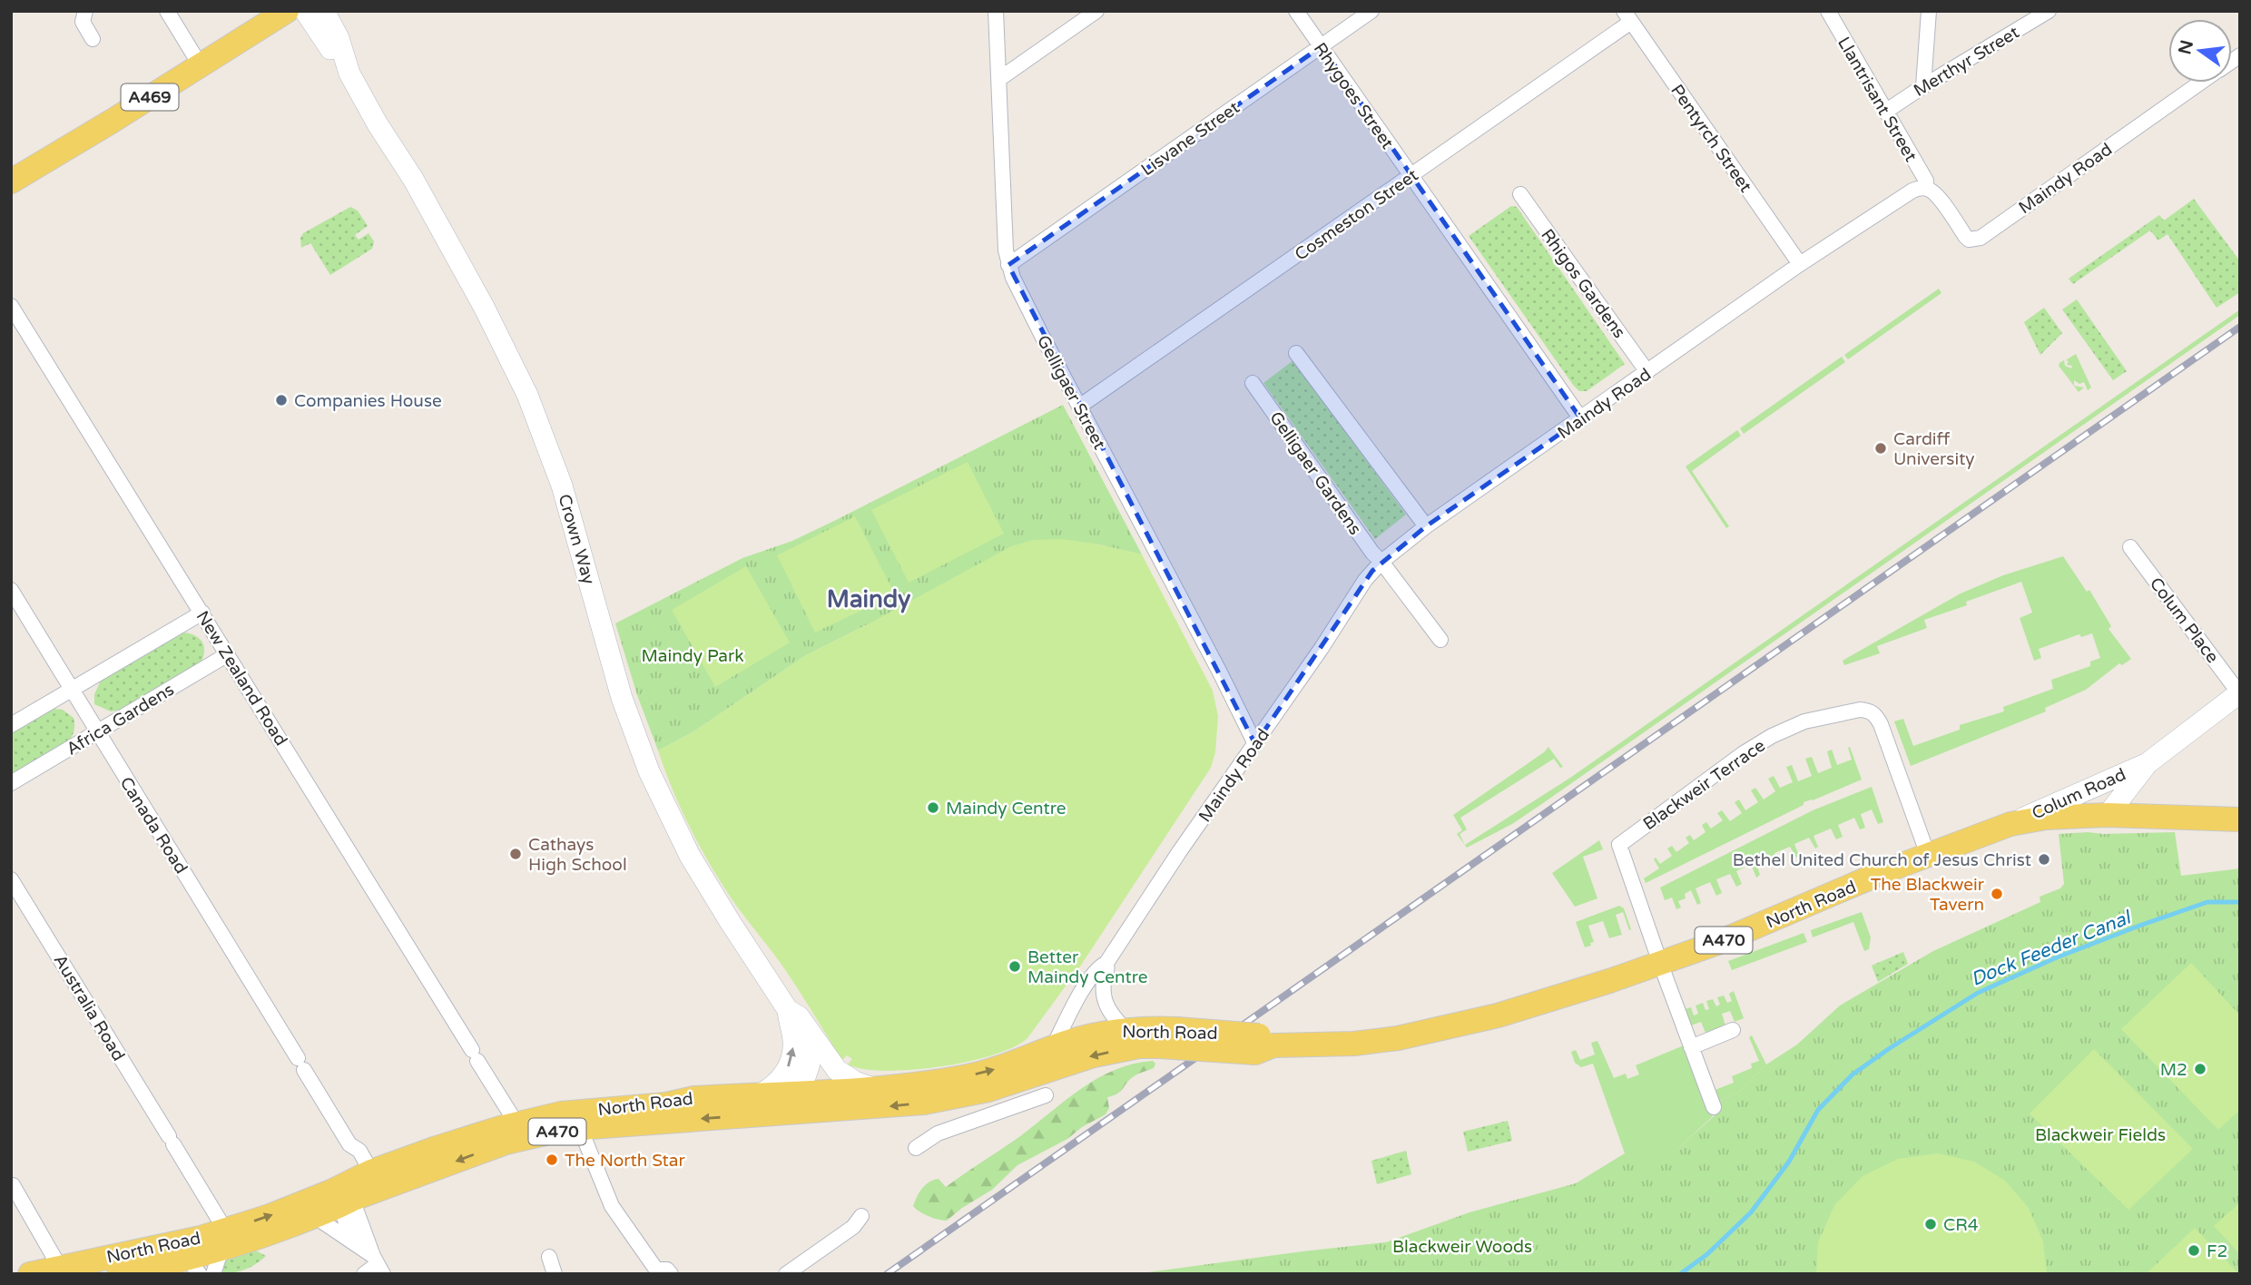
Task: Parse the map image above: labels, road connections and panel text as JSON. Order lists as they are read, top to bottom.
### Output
{
  "streets": {
    "main road": ["A469", "North Road", "A470"],
    "street": [
      "Merthyr Street",
      "Rhygoes Street",
      "Llantrisant Street",
      "Lisvane Street",
      "Pentyrch Street",
      "Maindy Road",
      "Cosmeston Street",
      "Rhigos Gardens",
      "Gelligaer Street",
      "Gelligaer Gardens",
      "Crown Way",
      "Colum Place",
      "New Zealand Road",
      "Africa Gardens",
      "Blackweir Terrace",
      "Colum Road",
      "Canada Road",
      "Australia Road"
    ]
  },
  "crossings": [
    ["Merthyr Street", "Llantrisant Street"],
    ["Rhygoes Street", "Lisvane Street"],
    ["Rhygoes Street", "Maindy Road"],
    ["Rhygoes Street", "Cosmeston Street"],
    ["Llantrisant Street", "Maindy Road"],
    ["Lisvane Street", "Gelligaer Street"],
    ["Pentyrch Street", "Maindy Road"],
    ["Pentyrch Street", "Cosmeston Street"],
    ["Maindy Road", "Rhigos Gardens"],
    ["Maindy Road", "Gelligaer Street"],
    ["Maindy Road", "Gelligaer Gardens"],
    ["Maindy Road", "North Road"],
    ["Cosmeston Street", "Gelligaer Street"],
    ["Crown Way", "North Road"],
    ["Colum Place", "Colum Road"],
    ["New Zealand Road", "Africa Gardens"],
    ["New Zealand Road", "North Road"],
    ["Africa Gardens", "Canada Road"],
    ["Blackweir Terrace", "North Road"],
    ["Colum Road", "North Road"],
    ["Canada Road", "North Road"],
    ["North Road", "Australia Road"]
  ],
  "districts": ["Maindy"],
  "water": ["Dock Feeder Canal"],
  "parks": ["Maindy Park", "Blackweir Fields", "Blackweir Woods"],
  "places": [
    "Companies House",
    "Cardiff University",
    "Maindy Centre",
    "Cathays High School",
    "Bethel United Church of Jesus Christ",
    "The Blackweir Tavern",
    "Better Maindy Centre",
    "M2",
    "The North Star",
    "CR4",
    "F2"
  ],
  "north": "left"
}
